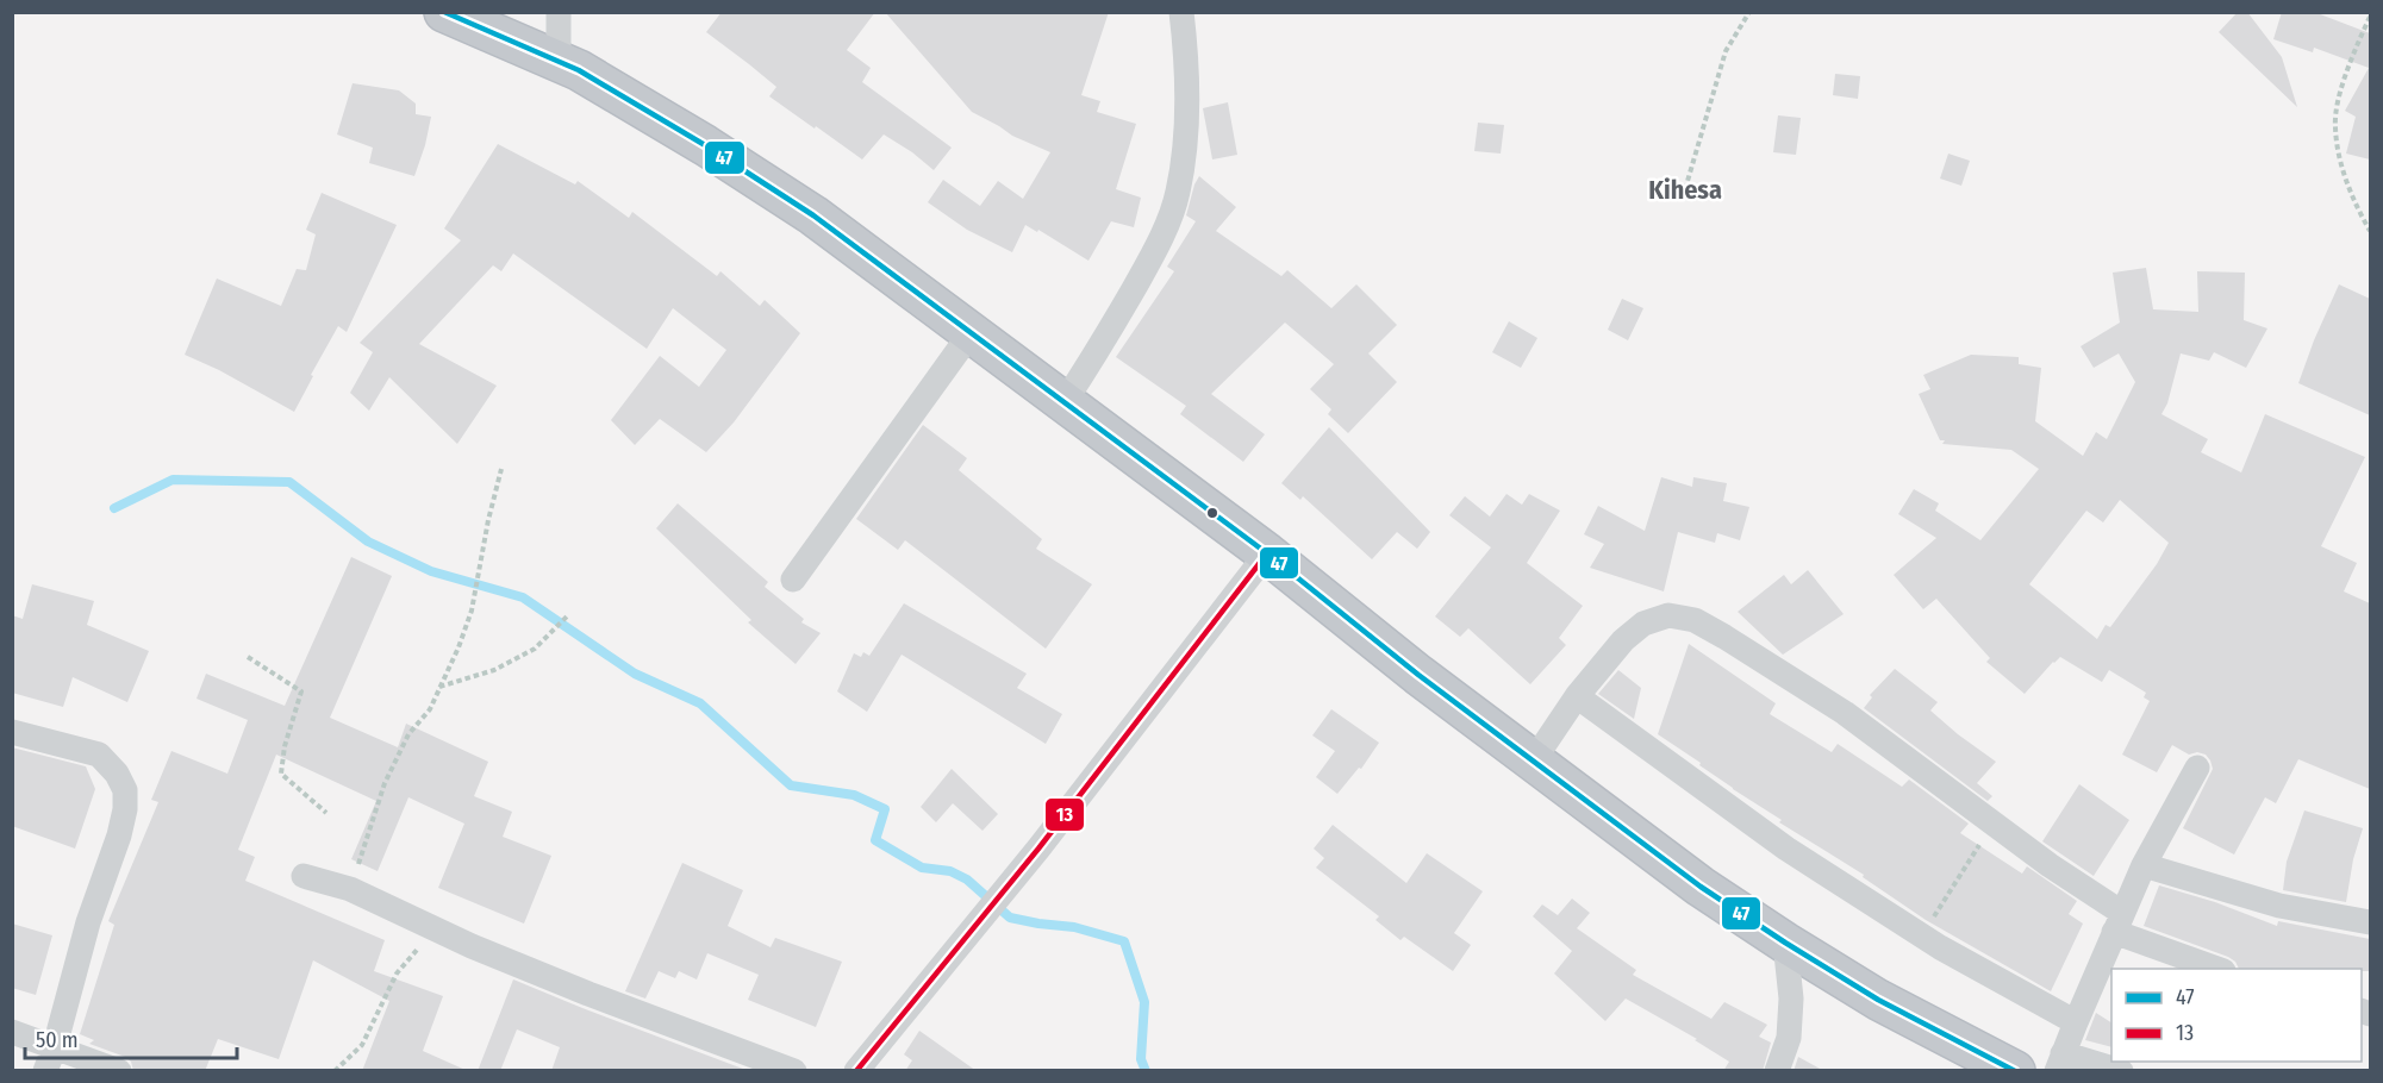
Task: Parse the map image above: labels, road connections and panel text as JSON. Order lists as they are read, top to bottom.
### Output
{
  "districts": ["Kihesa"],
  "lines": ["transit line 47", "transit line 13"],
  "legend": ["47", "13"],
  "scale_bar": "50 m"
}
